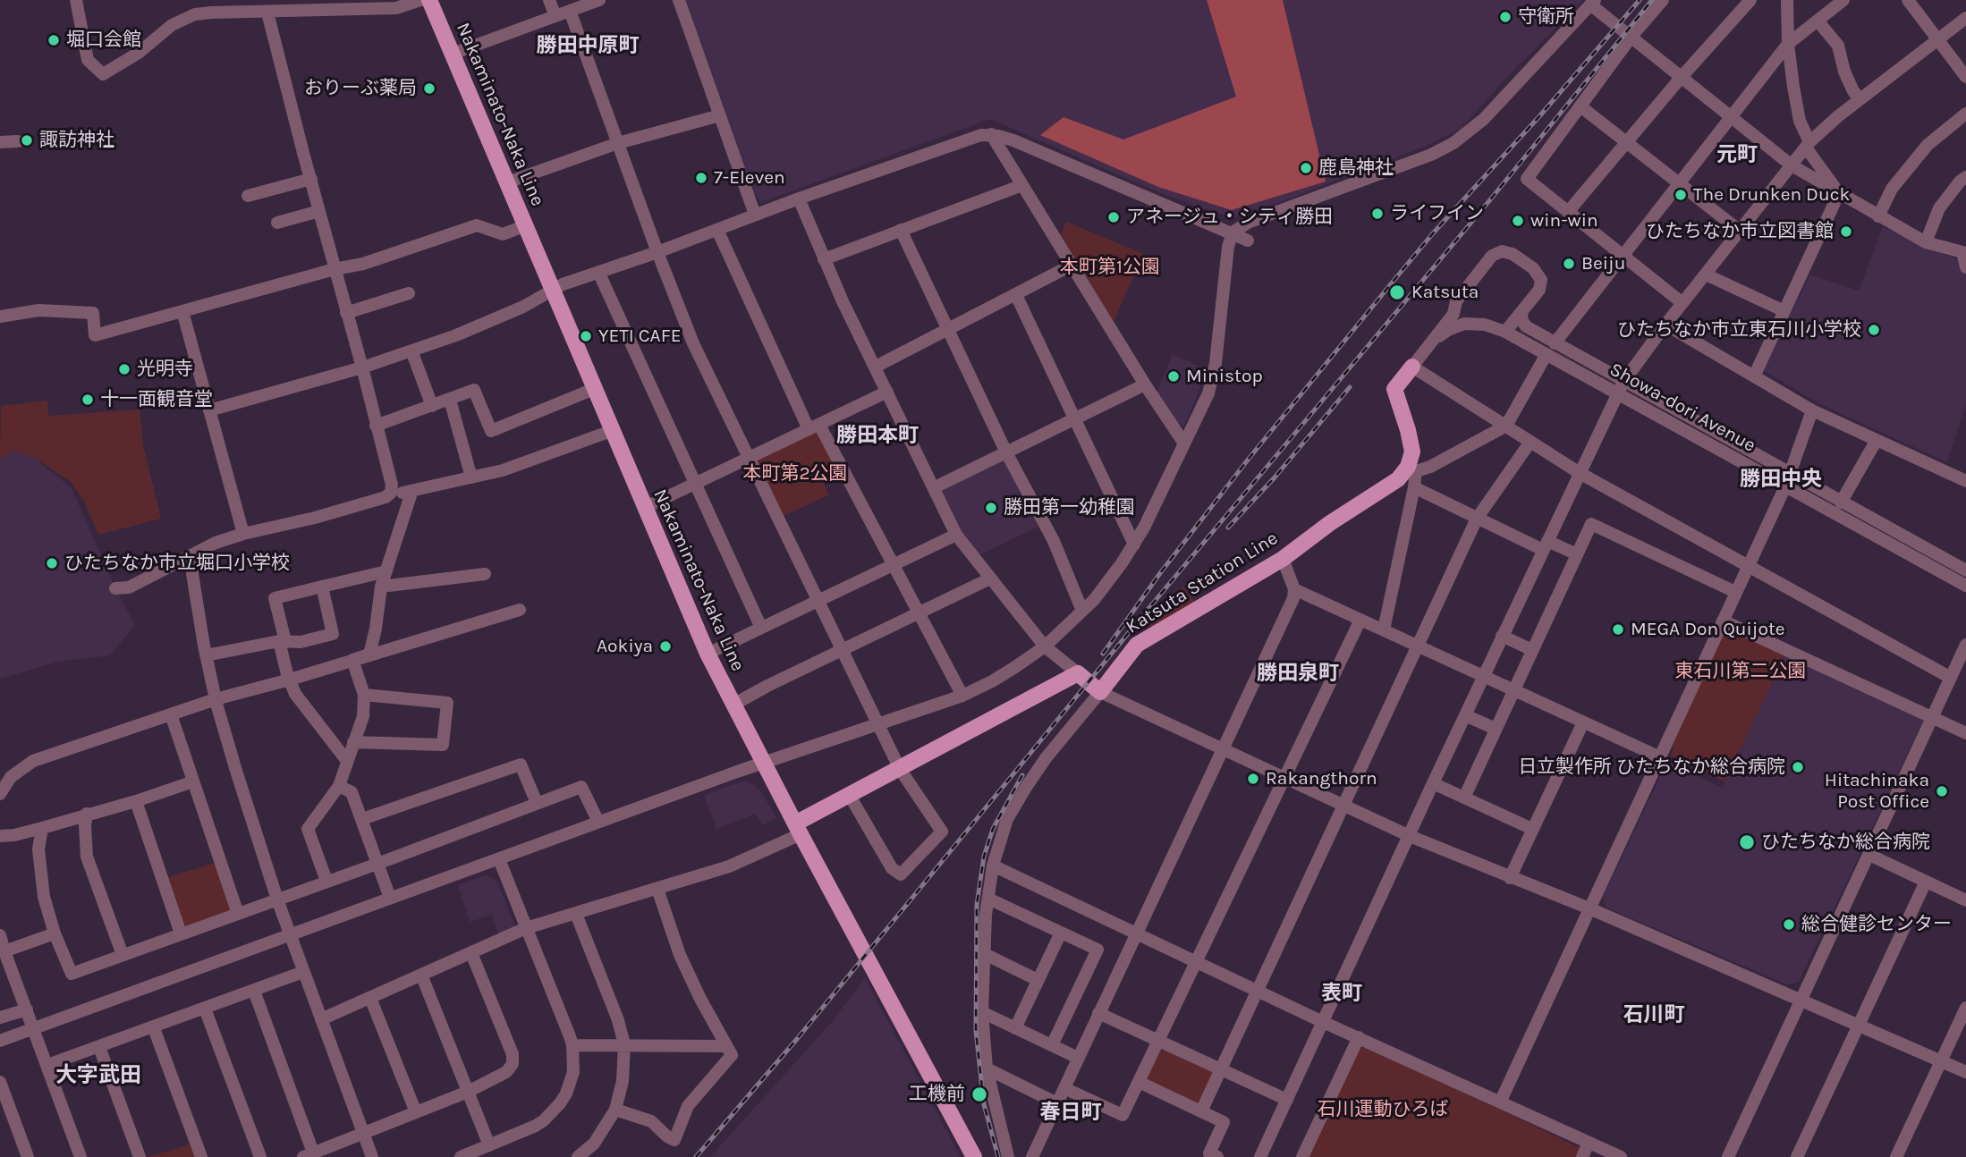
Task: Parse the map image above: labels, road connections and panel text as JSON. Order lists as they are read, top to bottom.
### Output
{
  "streets": {
    "main road": ["Nakaminato-Naka Line", "Katsuta Station Line"],
    "street": ["Showa-dori Avenue"]
  },
  "districts": [
    "勝田中原町",
    "元町",
    "勝田本町",
    "勝田中央",
    "勝田泉町",
    "表町",
    "石川町",
    "大字武田",
    "春日町"
  ],
  "parks": [
    "本町第1公園",
    "本町第2公園",
    "東石川第二公園",
    "石川運動ひろば"
  ],
  "places": [
    "守衛所",
    "堀口会館",
    "おりーぶ薬局",
    "諏訪神社",
    "鹿島神社",
    "7-Eleven",
    "The Drunken Duck",
    "ライフイン",
    "アネージュ・シティ勝田",
    "win-win",
    "ひたちなか市立図書館",
    "Beiju",
    "Katsuta",
    "ひたちなか市立東石川小学校",
    "YETI CAFE",
    "光明寺",
    "Ministop",
    "十一面観音堂",
    "勝田第一幼稚園",
    "ひたちなか市立堀口小学校",
    "MEGA Don Quijote",
    "Aokiya",
    "日立製作所 ひたちなか総合病院",
    "Rakangthorn",
    "Hitachinaka Post Office",
    "ひたちなか総合病院",
    "総合健診センター",
    "工機前"
  ]
}
